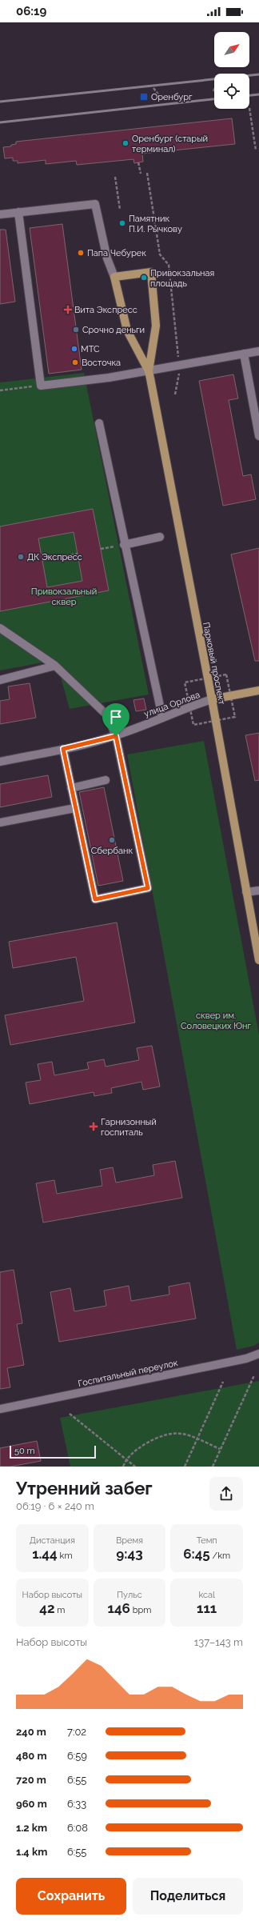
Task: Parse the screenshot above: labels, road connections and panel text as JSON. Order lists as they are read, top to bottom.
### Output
{
  "streets": {
    "main road": ["Парковый проспект", "улица Орлова"],
    "street": ["Госпитальный переулок"]
  },
  "crossings": [
    ["Парковый проспект", "улица Орлова"]
  ],
  "parks": ["Привокзальный сквер", "сквер им. Соловецких Юнг"],
  "places": {
    "transit": ["Оренбург"],
    "other": [
      "Оренбург (старый терминал)",
      "Памятник П.И. Рычкову",
      "Папа Чебурек",
      "Привокзальная площадь",
      "Срочно деньги",
      "МТС",
      "Восточка",
      "ДК Экспресс",
      "Сбербанк"
    ],
    "health": ["Вита Экспресс", "Гарнизонный госпиталь"]
  },
  "scale_bar": "50 m",
  "north": "top right",
  "page": {
    "status": "06:19",
    "scale": "50 m",
    "heading": ["Утренний забег", "06:19 · 6 × 240 m"],
    "stats": [
      ["Дистанция", "1.44 km"],
      ["Время", "9:43"],
      ["Темп", "6:45 /km"],
      ["Набор высоты", "42 m"],
      ["Пульс", "146 bpm"],
      ["kcal", "111"]
    ],
    "chart": ["Набор высоты", "137–143 m"],
    "list": [
      {
        "name": "240 m",
        "note": "7:02"
      },
      {
        "name": "480 m",
        "note": "6:59"
      },
      {
        "name": "720 m",
        "note": "6:55"
      },
      {
        "name": "960 m",
        "note": "6:33"
      },
      {
        "name": "1.2 km",
        "note": "6:08"
      },
      {
        "name": "1.4 km",
        "note": "6:55"
      }
    ],
    "buttons": ["Сохранить", "Поделиться"]
  }
}
